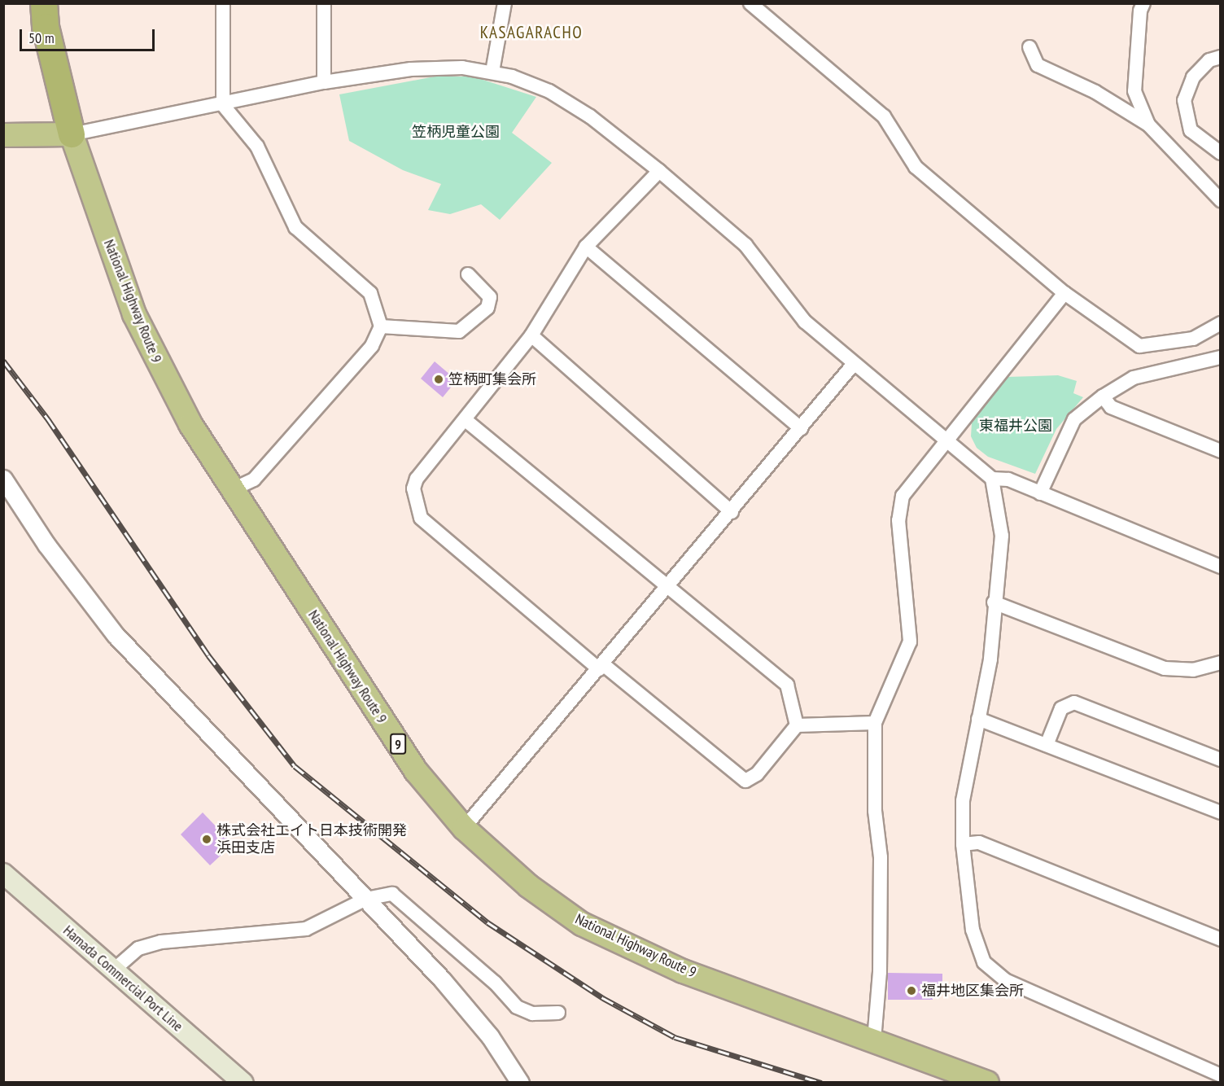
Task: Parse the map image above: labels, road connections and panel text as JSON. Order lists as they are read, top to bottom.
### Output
{
  "streets": {
    "highway": ["National Highway Route 9", "9"],
    "main road": ["Hamada Commercial Port Line"]
  },
  "districts": ["KASAGARACHO"],
  "parks": ["笠柄児童公園", "東福井公園"],
  "places": ["笠柄町集会所", "株式会社エイト日本技術開発 浜田支店", "福井地区集会所"],
  "scale_bar": "50 m"
}
